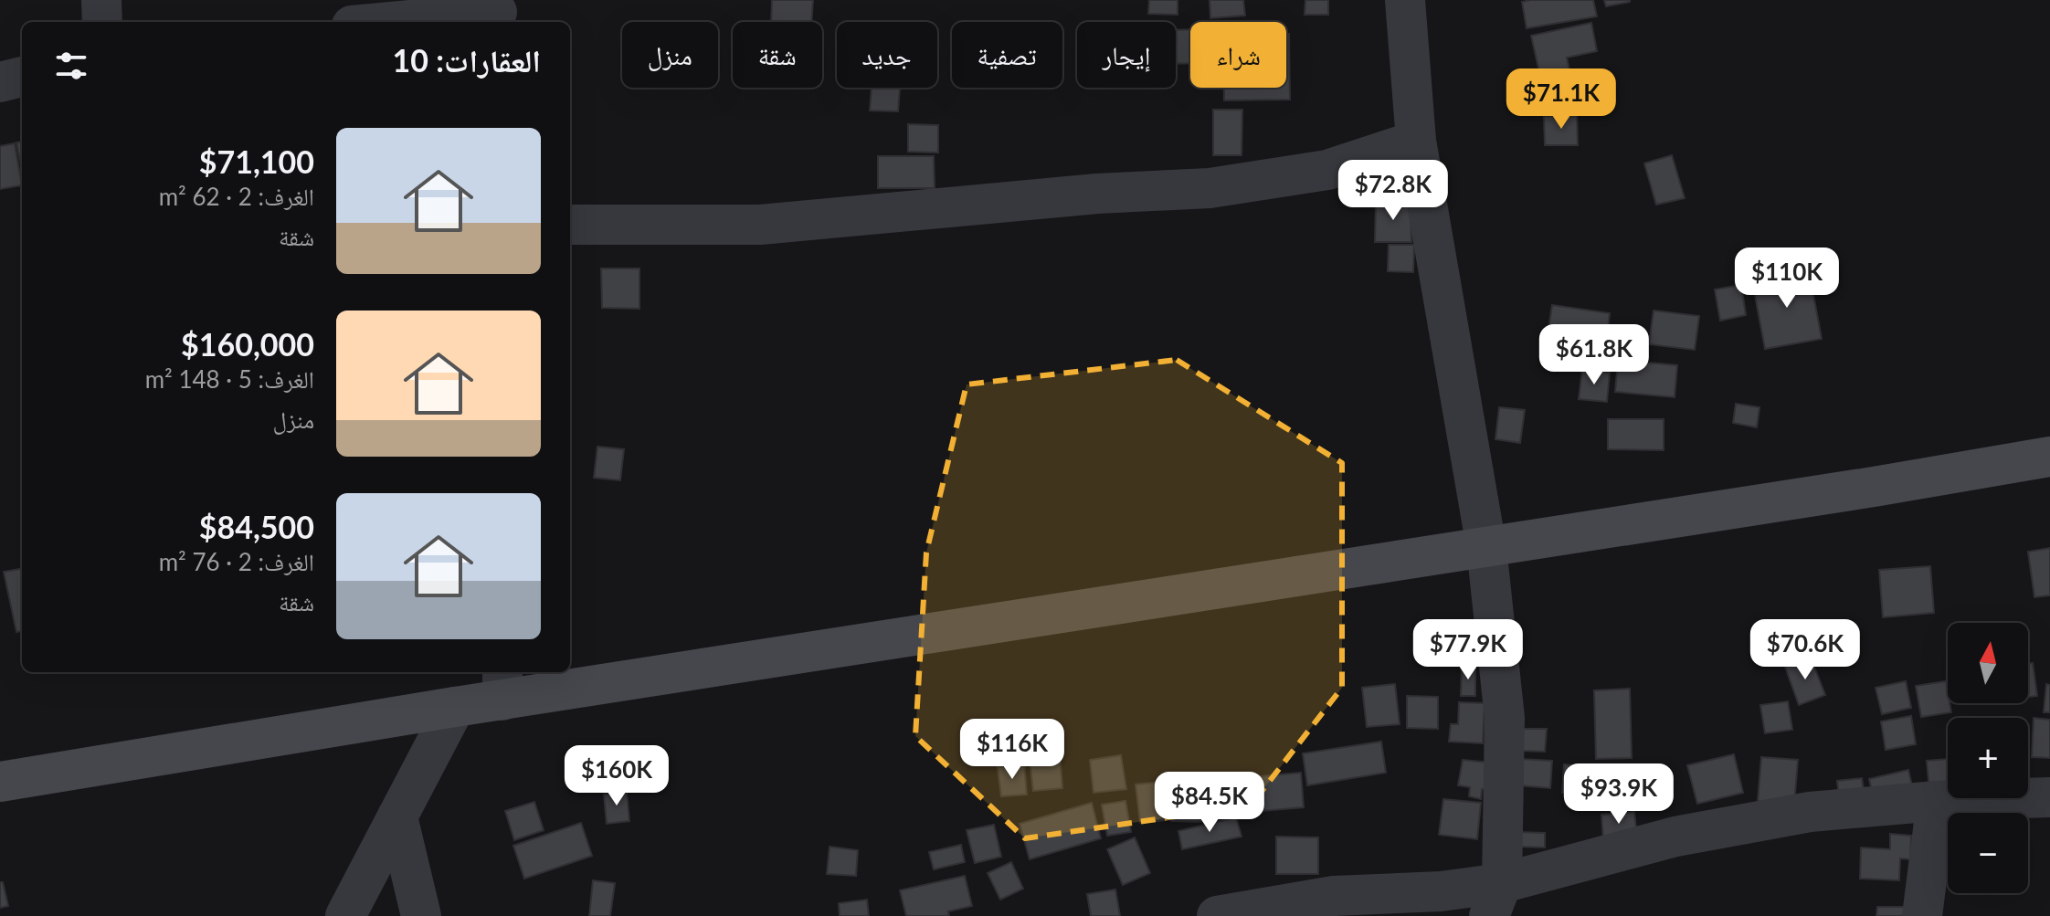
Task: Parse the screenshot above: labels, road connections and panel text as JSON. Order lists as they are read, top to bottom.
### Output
{
  "north": "top",
  "page": {
    "chip": [
      "شراء",
      "إيجار",
      "تصفية",
      "جديد",
      "شقة",
      "منزل"
    ],
    "heading": "العقارات: 10",
    "price": [
      "$71.1K",
      "$72.8K",
      "$110K",
      "$61.8K",
      "$77.9K",
      "$70.6K",
      "$116K",
      "$160K",
      "$93.9K",
      "$84.5K"
    ],
    "list": [
      {
        "name": "$71,100",
        "note": "الغرف: 2 · 62 m² · شقة"
      },
      {
        "name": "$160,000",
        "note": "الغرف: 5 · 148 m² · منزل"
      },
      {
        "name": "$84,500",
        "note": "الغرف: 2 · 76 m² · شقة"
      }
    ],
    "map_buttons": ["+", "−"]
  }
}
